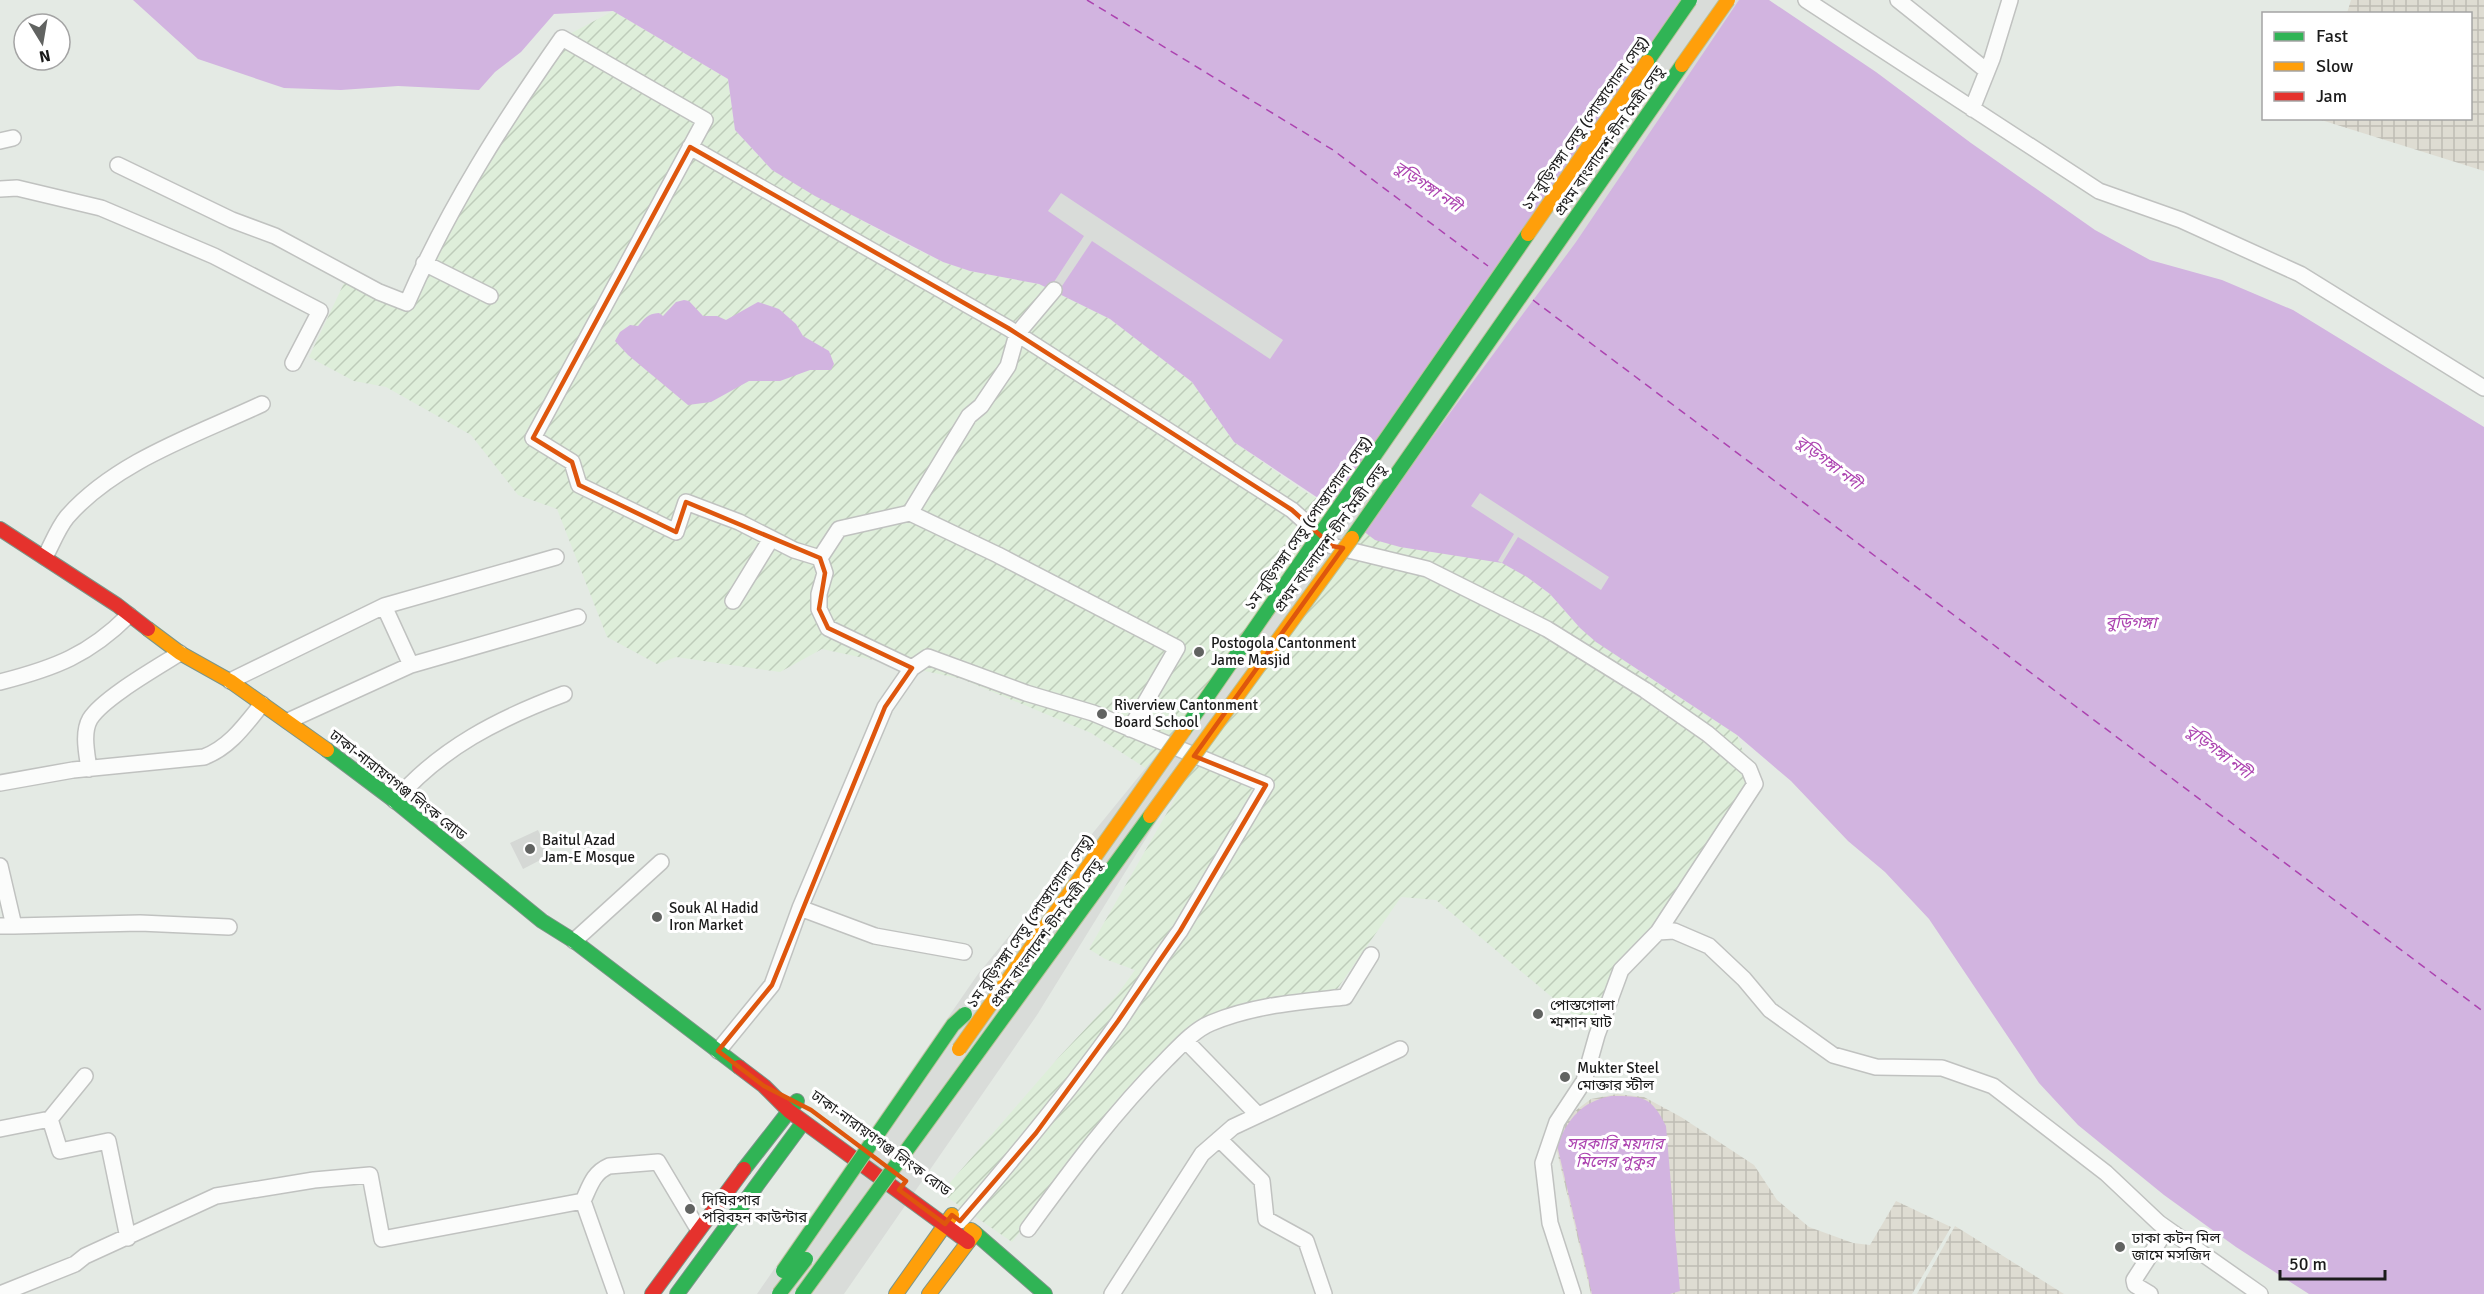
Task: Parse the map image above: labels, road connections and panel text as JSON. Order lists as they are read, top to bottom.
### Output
{
  "streets": {
    "main road": ["১ম বুড়িগঙ্গা সেতু (পোস্তাগোলা সেতু)", "প্রথম বাংলাদেশ-চীন মৈত্রী সেতু", "ঢাকা-নারায়ণগঞ্জ লিংক রোড"]
  },
  "water": ["বুড়িগঙ্গা নদী", "বুড়িগঙ্গা", "সরকারি ময়দার মিলের পুকুর"],
  "places": [
    "Postogola Cantonment Jame Masjid",
    "Riverview Cantonment Board School",
    "Baitul Azad Jam-E Mosque",
    "Souk Al Hadid Iron Market",
    "পোস্তগোলা শ্মশান ঘাট",
    "Mukter Steel মোক্তার স্টীল",
    "দিঘিরপার পরিবহন কাউন্টার",
    "ঢাকা কটন মিল জামে মসজিদ"
  ],
  "legend": ["Fast", "Slow", "Jam"],
  "scale_bar": "50 m",
  "north": "bottom"
}
